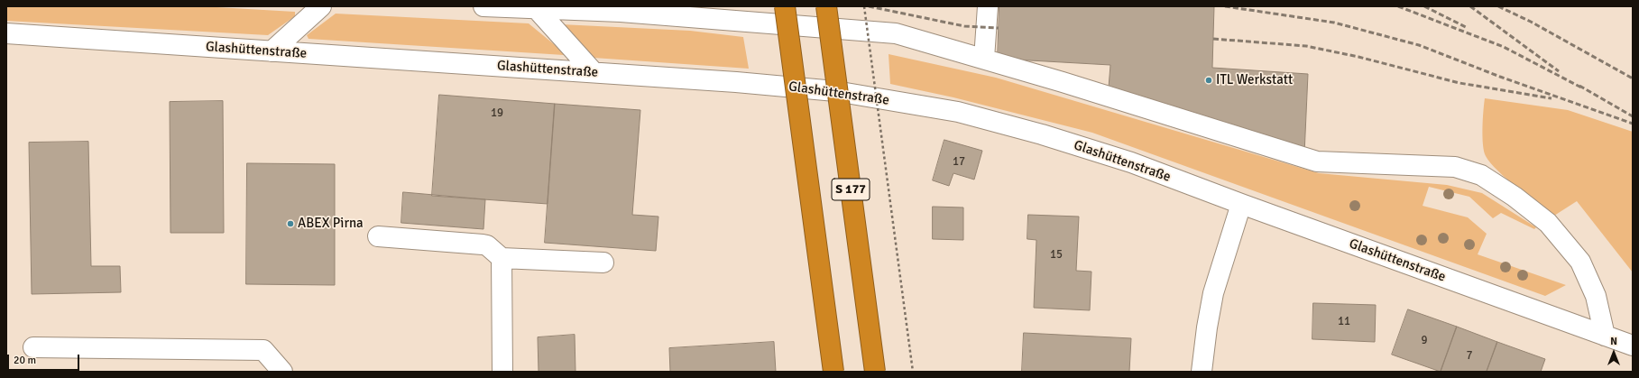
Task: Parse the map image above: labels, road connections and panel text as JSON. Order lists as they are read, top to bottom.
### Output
{
  "streets": {
    "highway": ["S 177"],
    "street": ["Glashüttenstraße"]
  },
  "places": ["ITL Werkstatt", "ABEX Pirna"],
  "house_numbers": [
    "19",
    "17",
    "15",
    "11",
    "9",
    "7"
  ],
  "scale_bar": "20 m",
  "north": "top"
}
